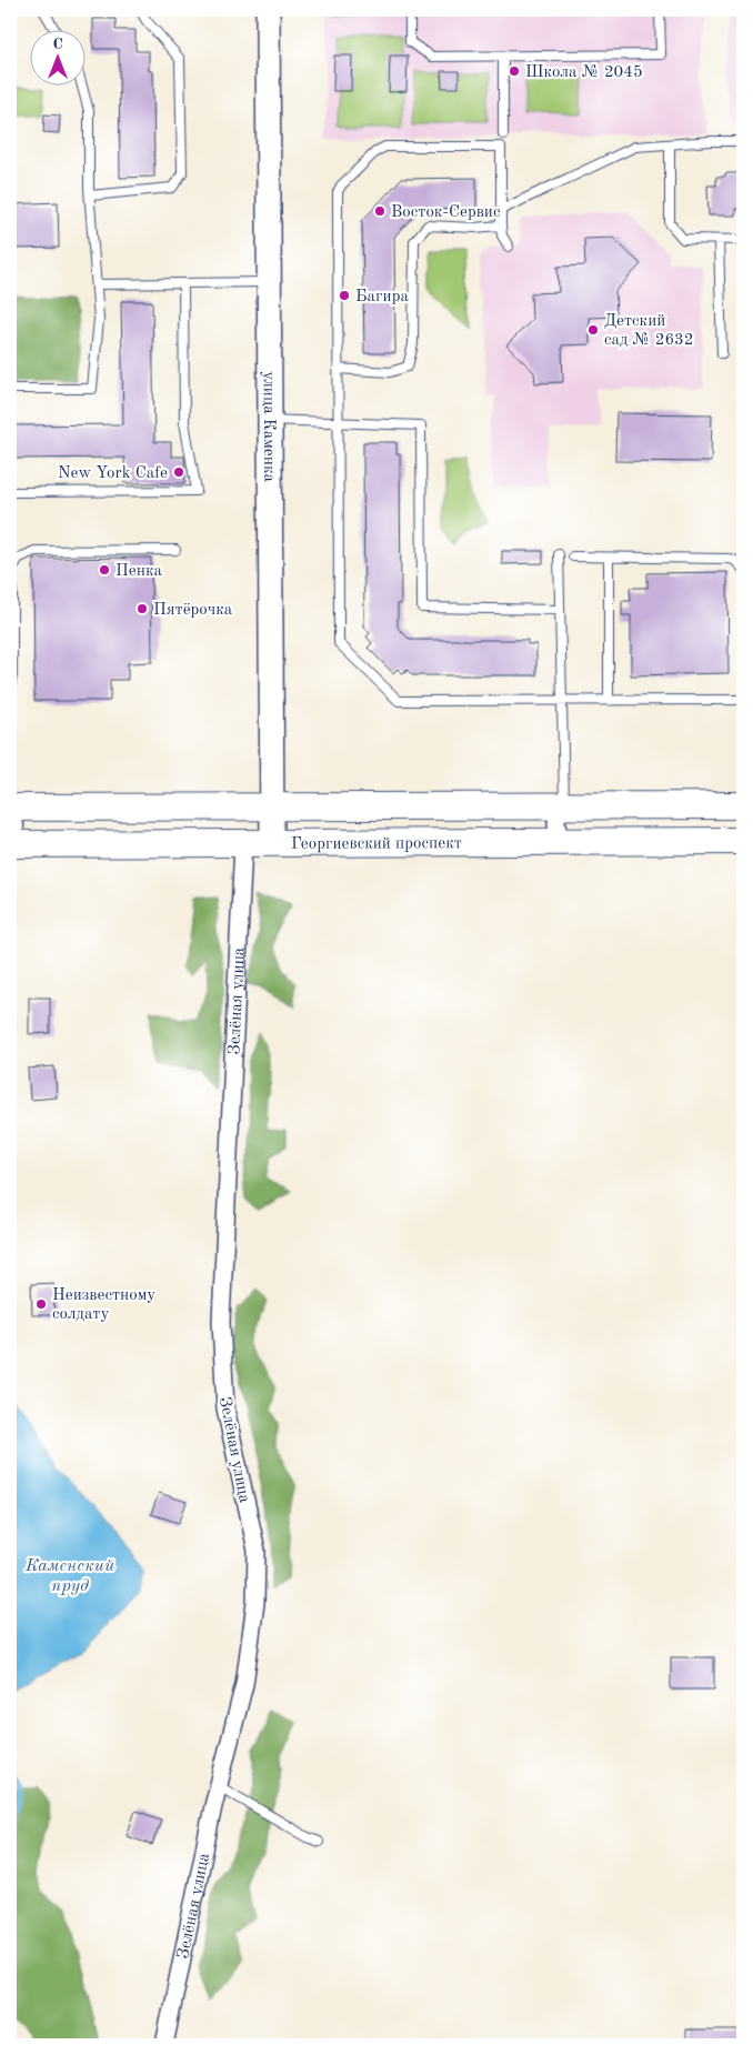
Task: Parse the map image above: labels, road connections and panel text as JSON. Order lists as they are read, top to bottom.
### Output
{
  "streets": {
    "main road": ["улица Каменка", "Георгиевский проспект"],
    "street": ["Зелёная улица"]
  },
  "crossings": [
    ["улица Каменка", "Георгиевский проспект"],
    ["Георгиевский проспект", "Зелёная улица"]
  ],
  "water": ["Каменский пруд"],
  "places": [
    "Школа № 2045",
    "Восток-Сервис",
    "Багира",
    "Детский сад № 2632",
    "New York Cafe",
    "Пенка",
    "Пятёрочка",
    "Неизвестному солдату"
  ],
  "north": "top"
}
